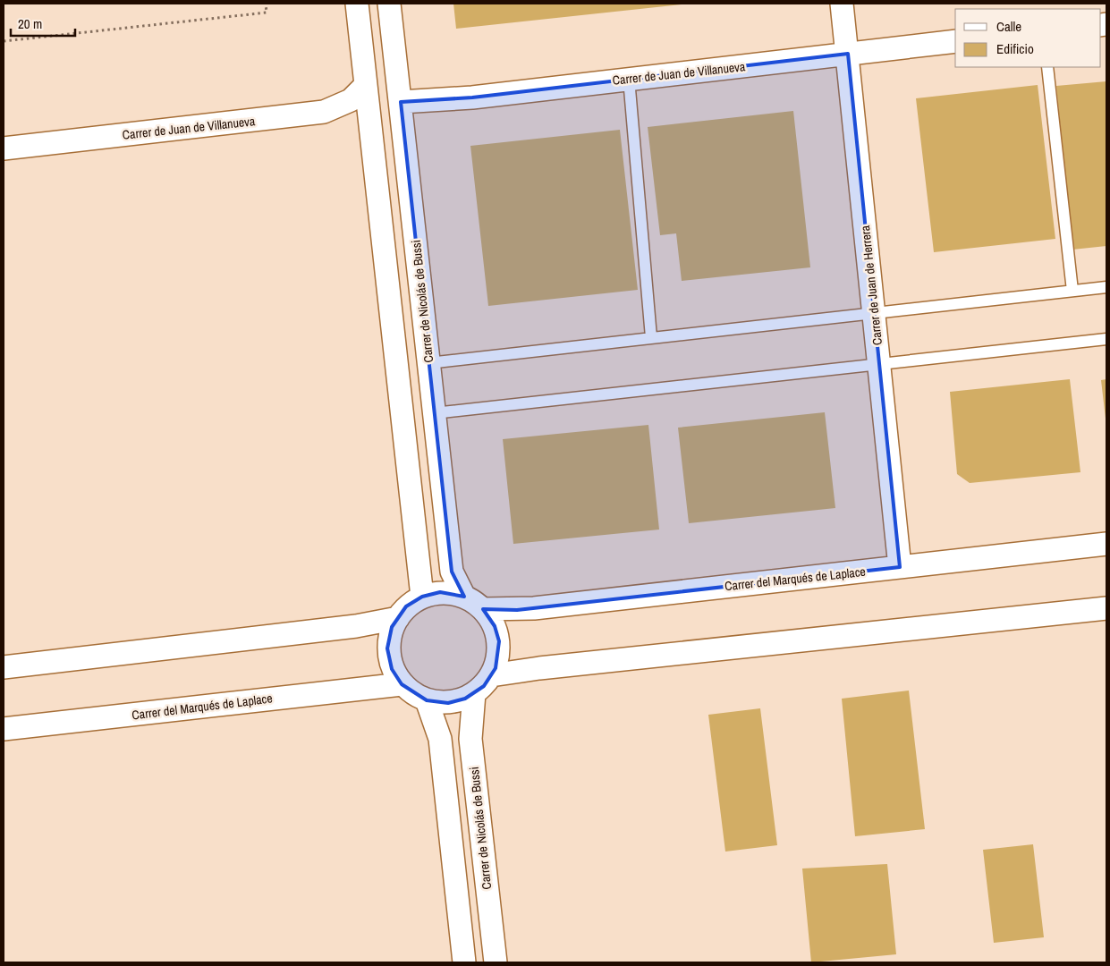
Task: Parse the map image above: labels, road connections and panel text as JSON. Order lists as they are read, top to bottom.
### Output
{
  "streets": {
    "street": [
      "Carrer de Juan de Villanueva",
      "Carrer de Juan de Herrera",
      "Carrer de Nicolás de Bussi",
      "Carrer del Marqués de Laplace"
    ]
  },
  "crossings": [
    ["Carrer de Juan de Villanueva", "Carrer de Juan de Herrera"],
    ["Carrer de Juan de Villanueva", "Carrer de Nicolás de Bussi"],
    ["Carrer de Juan de Herrera", "Carrer del Marqués de Laplace"],
    ["Carrer de Nicolás de Bussi", "Carrer del Marqués de Laplace"]
  ],
  "legend": ["Calle", "Edificio"],
  "scale_bar": "20 m"
}
